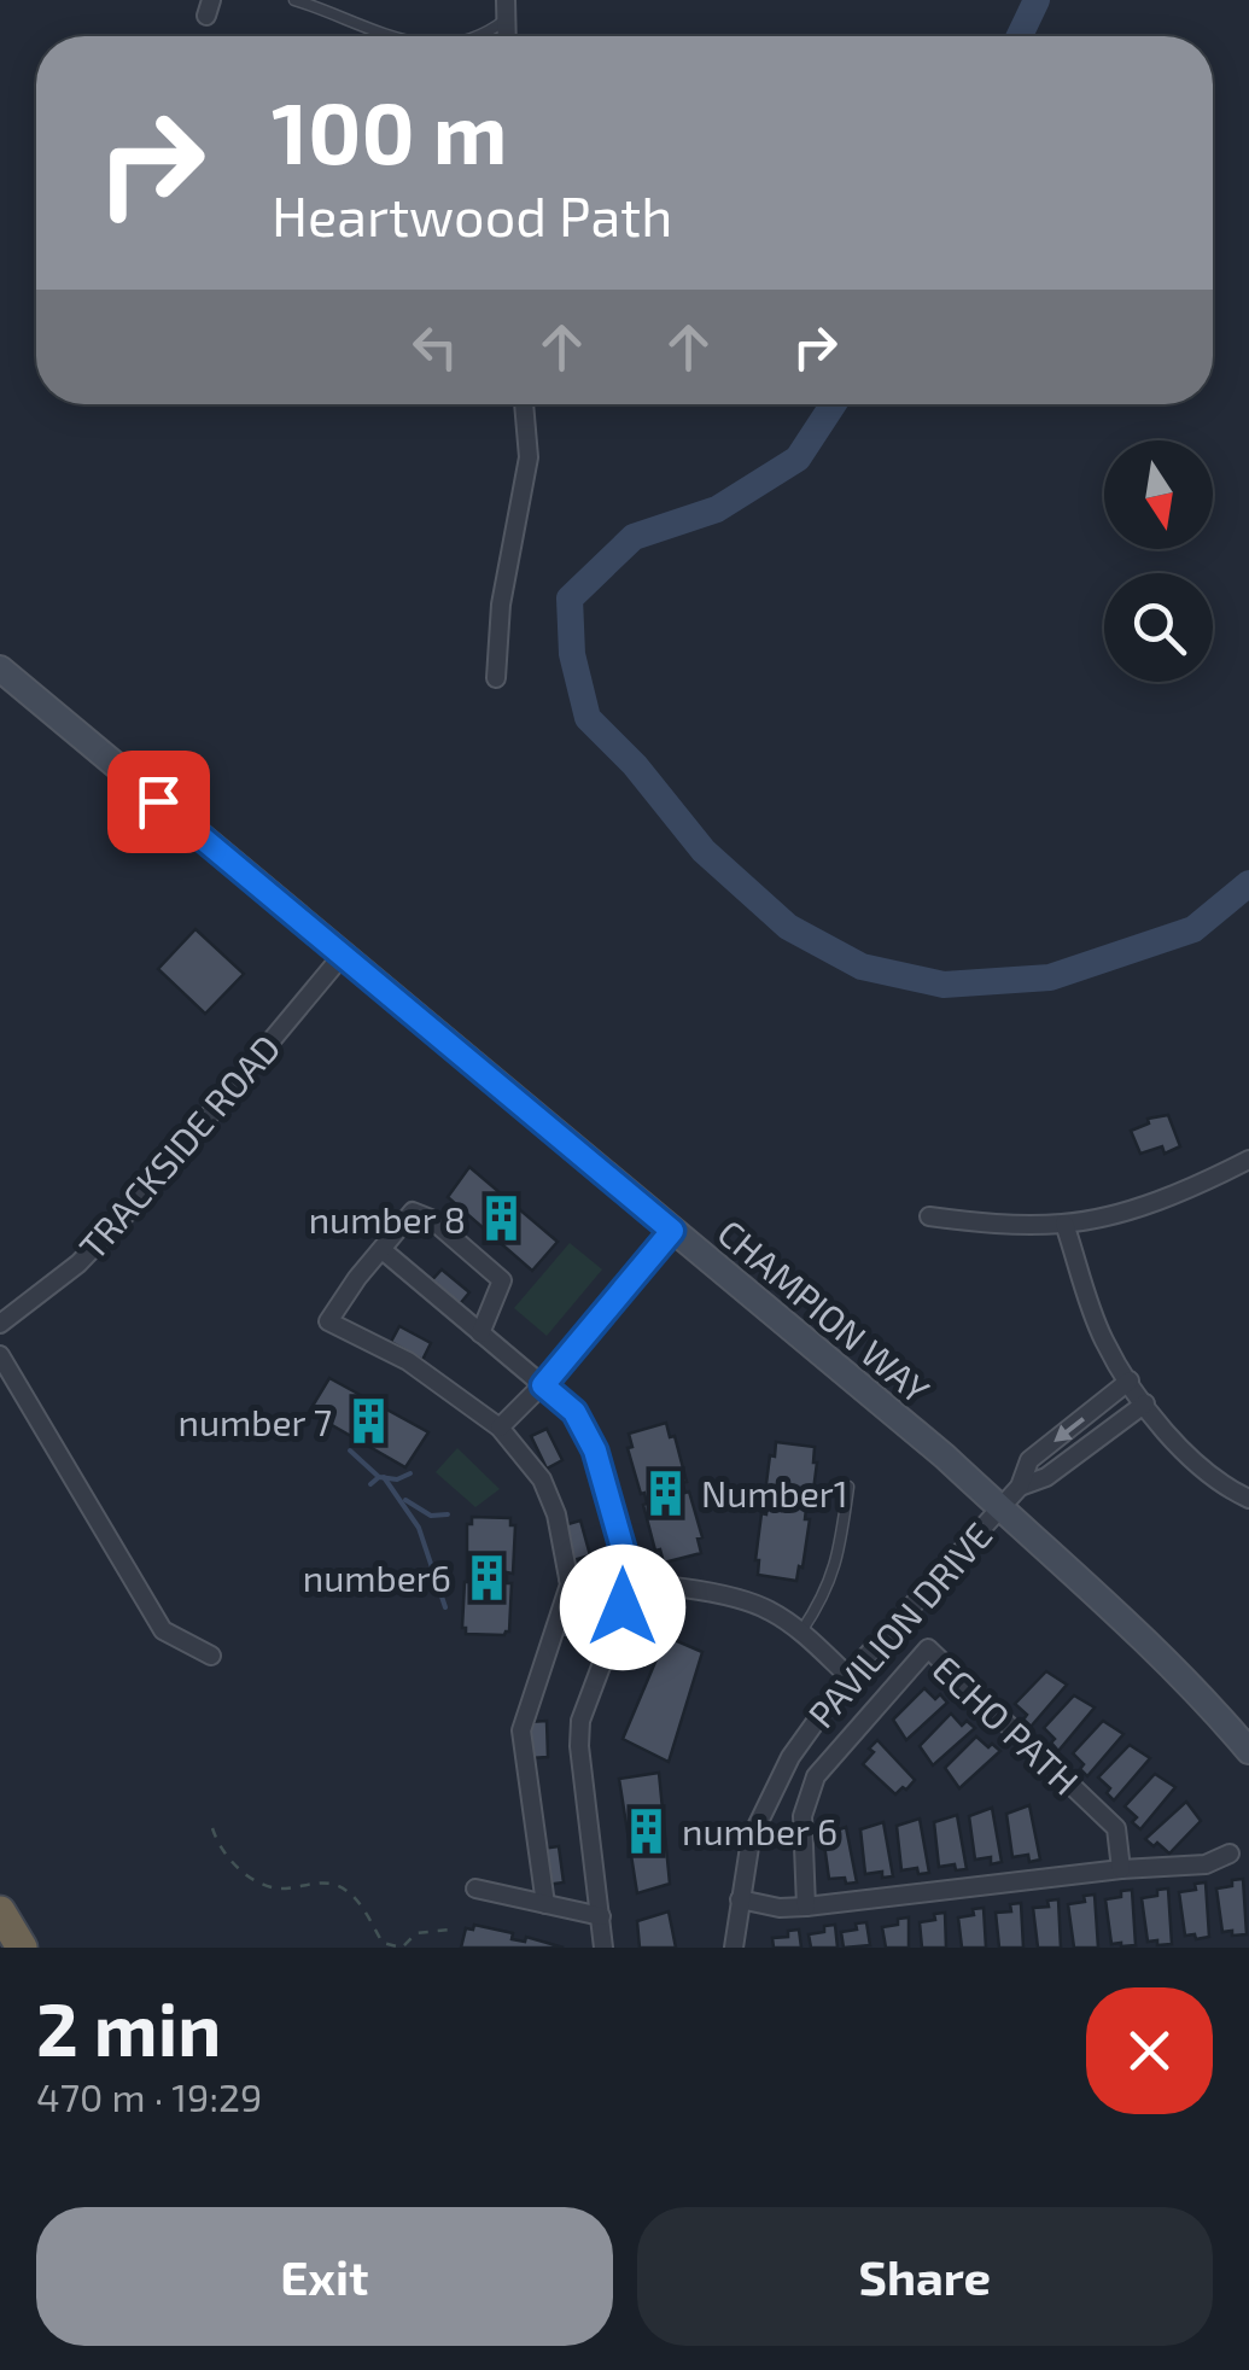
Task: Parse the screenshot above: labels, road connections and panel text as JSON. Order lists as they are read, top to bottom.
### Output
{
  "streets": {
    "main road": ["CHAMPION WAY"],
    "street": ["TRACKSIDE ROAD", "PAVILION DRIVE", "ECHO PATH"]
  },
  "crossings": [
    ["TRACKSIDE ROAD", "CHAMPION WAY"],
    ["CHAMPION WAY", "PAVILION DRIVE"]
  ],
  "places": {
    "building": [
      "number 8",
      "number 7",
      "Number1",
      "number6",
      "number 6"
    ]
  },
  "north": "bottom",
  "page": {
    "turn": ["100 m", "Heartwood Path"],
    "heading": ["2 min", "470 m · 19:29"],
    "buttons": ["Exit", "Share"]
  }
}
